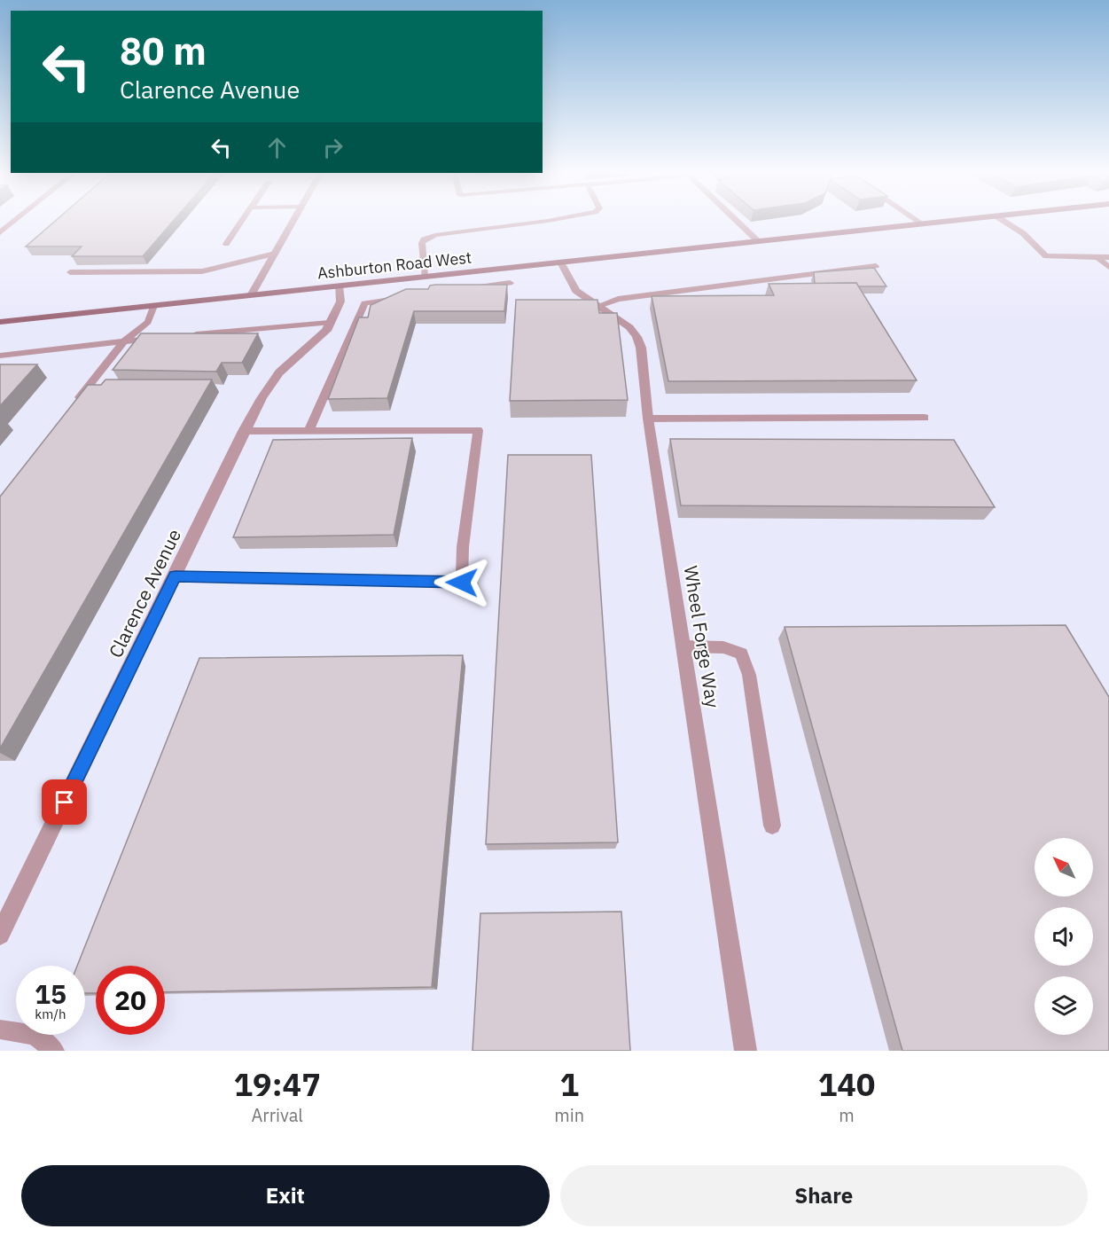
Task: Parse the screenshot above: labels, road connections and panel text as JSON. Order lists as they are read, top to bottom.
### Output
{
  "streets": {
    "main road": ["Ashburton Road West"],
    "street": ["Clarence Avenue", "Wheel Forge Way"]
  },
  "crossings": [
    ["Ashburton Road West", "Clarence Avenue"],
    ["Ashburton Road West", "Wheel Forge Way"]
  ],
  "north": "top left",
  "page": {
    "turn": ["80 m", "Clarence Avenue"],
    "speed": "15 km/h",
    "limit": "20",
    "eta": [
      "19:47",
      "Arrival",
      "1",
      "min",
      "140",
      "m"
    ],
    "buttons": ["Exit", "Share"]
  }
}
